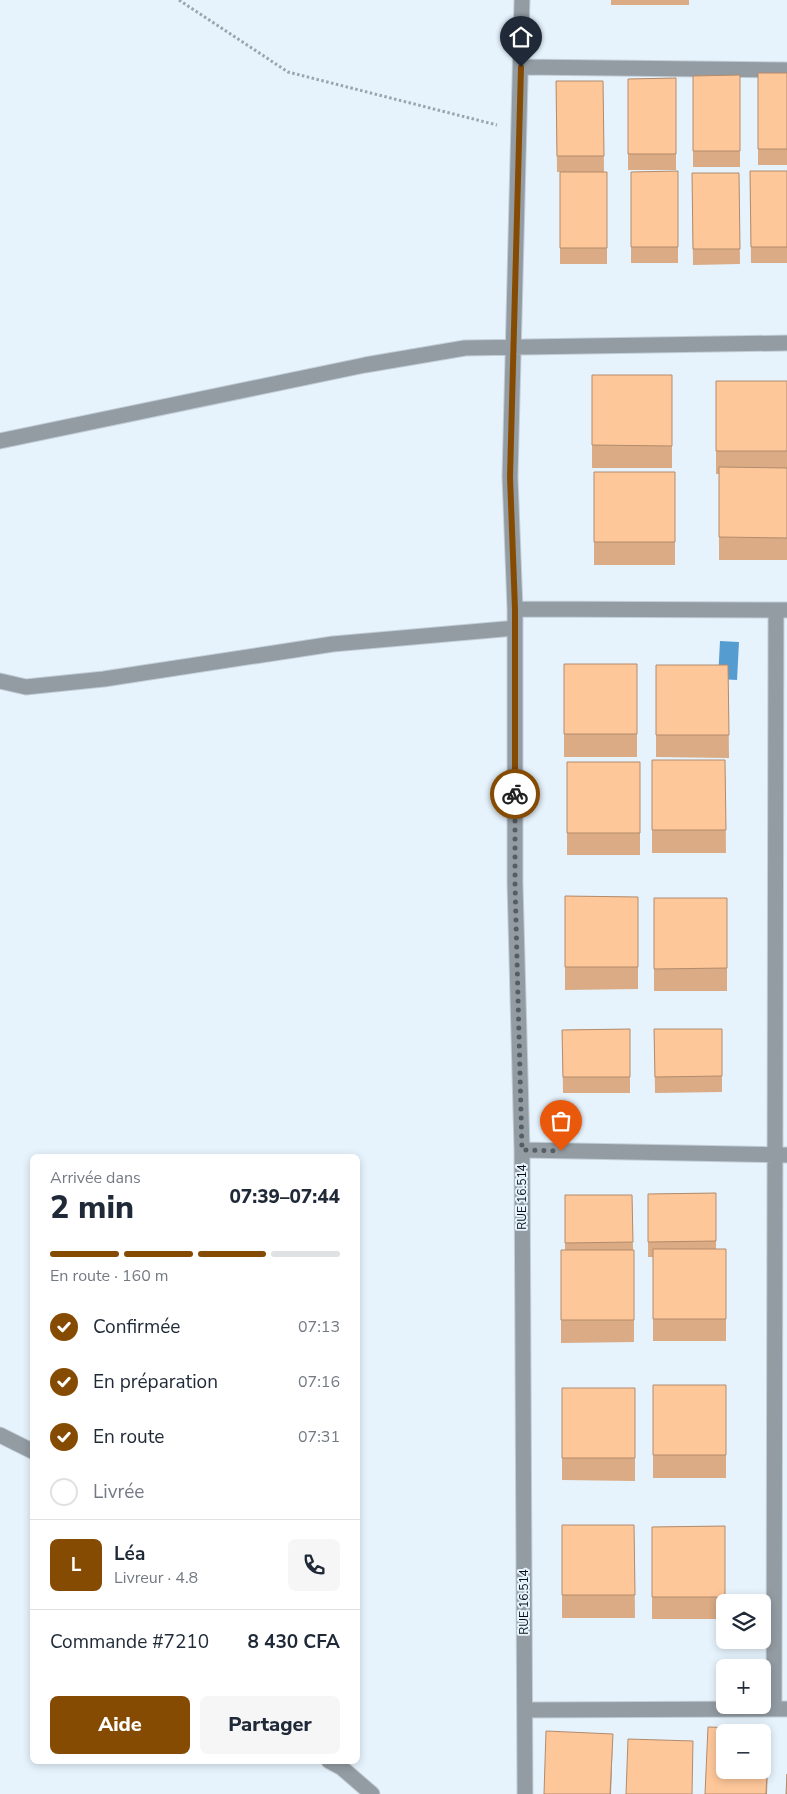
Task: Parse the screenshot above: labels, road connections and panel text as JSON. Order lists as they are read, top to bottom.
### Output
{
  "streets": {
    "street": ["RUE 16.514"]
  },
  "page": {
    "heading": ["2 min", "Arrivée dans", "07:39–07:44"],
    "panel": [
      "Léa",
      "Livreur · 4.8",
      "Commande #7210",
      "8 430 CFA"
    ],
    "bar": "En route · 160 m",
    "list": [
      ["Confirmée", "07:13"],
      ["En préparation", "07:16"],
      ["En route", "07:31"],
      "Livrée"
    ],
    "round": "L",
    "map_buttons": ["+", "−"],
    "buttons": ["Aide", "Partager"]
  }
}
